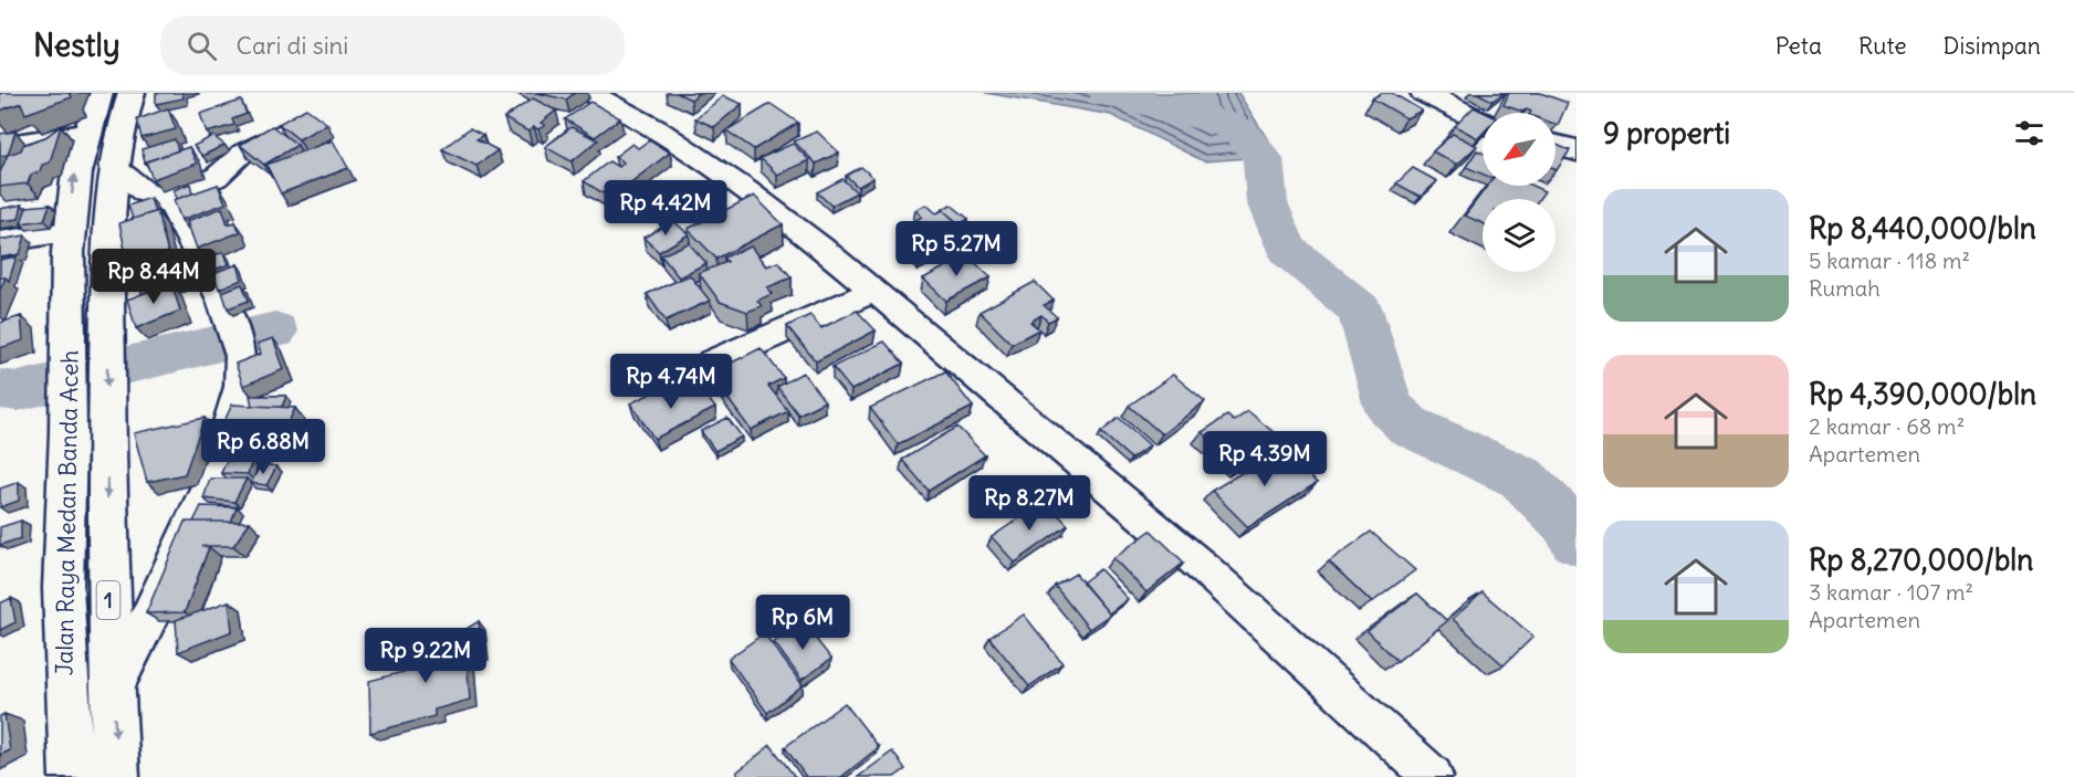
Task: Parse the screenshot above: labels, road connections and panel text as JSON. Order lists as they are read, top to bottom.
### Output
{
  "streets": {
    "main road": ["Jalan Raya Medan Banda Aceh", "1"]
  },
  "north": "bottom left",
  "page": {
    "header": "Nestly",
    "search": "Cari di sini",
    "nav": ["Peta", "Rute", "Disimpan"],
    "heading": "9 properti",
    "list": [
      {
        "name": "Rp 8,440,000/bln",
        "note": "5 kamar · 118 m² · Rumah"
      },
      {
        "name": "Rp 4,390,000/bln",
        "note": "2 kamar · 68 m² · Apartemen"
      },
      {
        "name": "Rp 8,270,000/bln",
        "note": "3 kamar · 107 m² · Apartemen"
      }
    ],
    "price": [
      "Rp 4.42M",
      "Rp 5.27M",
      "Rp 8.44M",
      "Rp 4.74M",
      "Rp 6.88M",
      "Rp 4.39M",
      "Rp 8.27M",
      "Rp 6M",
      "Rp 9.22M"
    ]
  }
}
